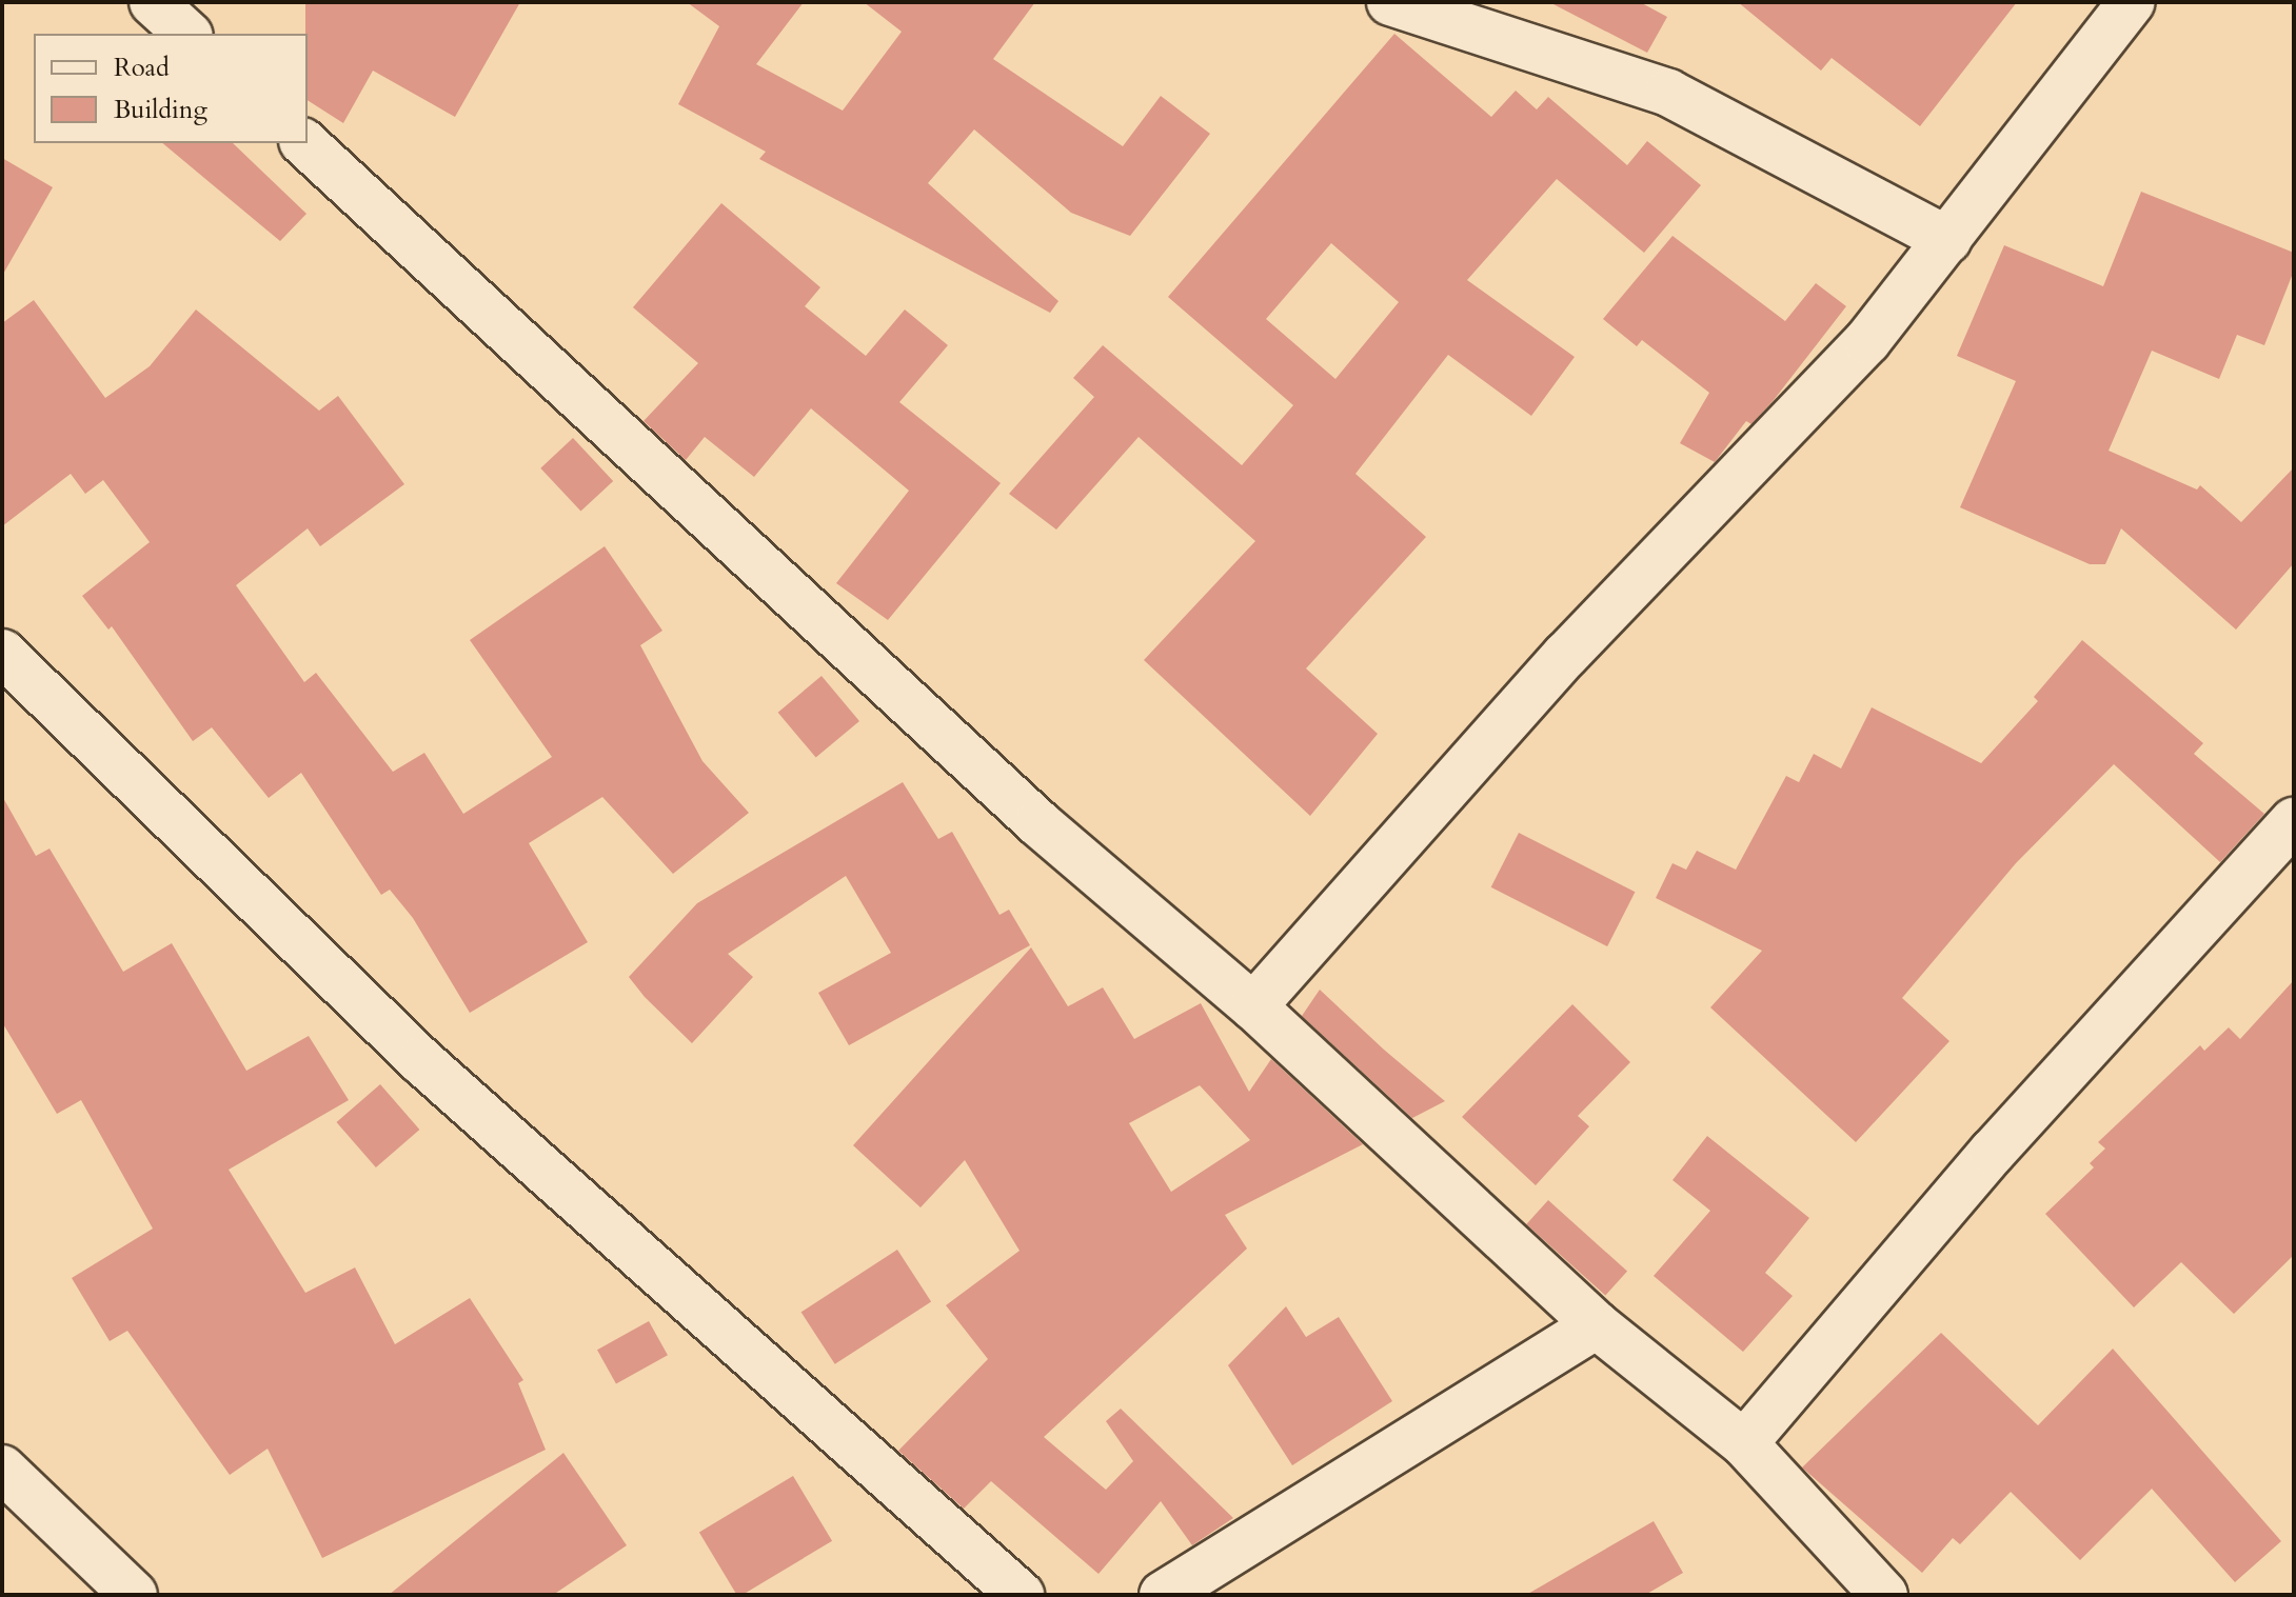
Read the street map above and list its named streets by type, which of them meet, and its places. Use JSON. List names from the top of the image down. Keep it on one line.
{"legend":["Road","Building"]}
